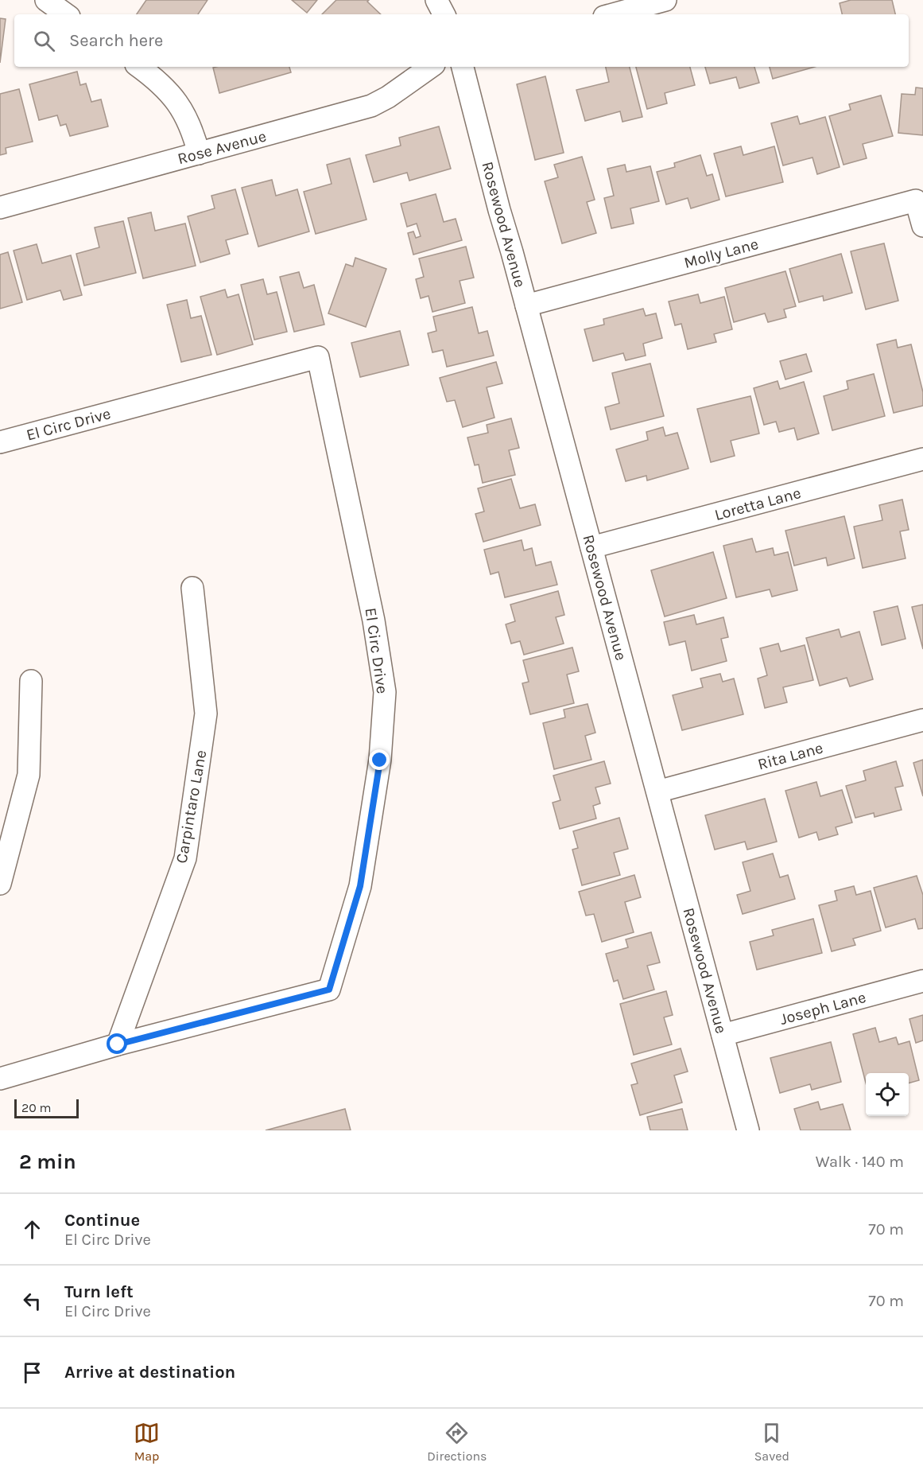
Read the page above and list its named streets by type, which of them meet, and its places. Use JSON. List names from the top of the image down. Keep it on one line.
{"streets":{"street":["Rose Avenue","Rosewood Avenue","Molly Lane","El Circ Drive","Loretta Lane","Rita Lane","Carpintaro Lane","Joseph Lane"]},"crossings":[["Rosewood Avenue","Molly Lane"],["Rosewood Avenue","Loretta Lane"],["Rosewood Avenue","Rita Lane"],["Rosewood Avenue","Joseph Lane"],["El Circ Drive","Carpintaro Lane"]],"scale_bar":"20 m","page":{"search":"Search here","scale":"20 m","heading":["2 min","Walk · 140 m"],"list":[["Continue","El Circ Drive","70 m"],["Turn left","El Circ Drive","70 m"],"Arrive at destination"],"nav":["Map","Directions","Saved"]}}
